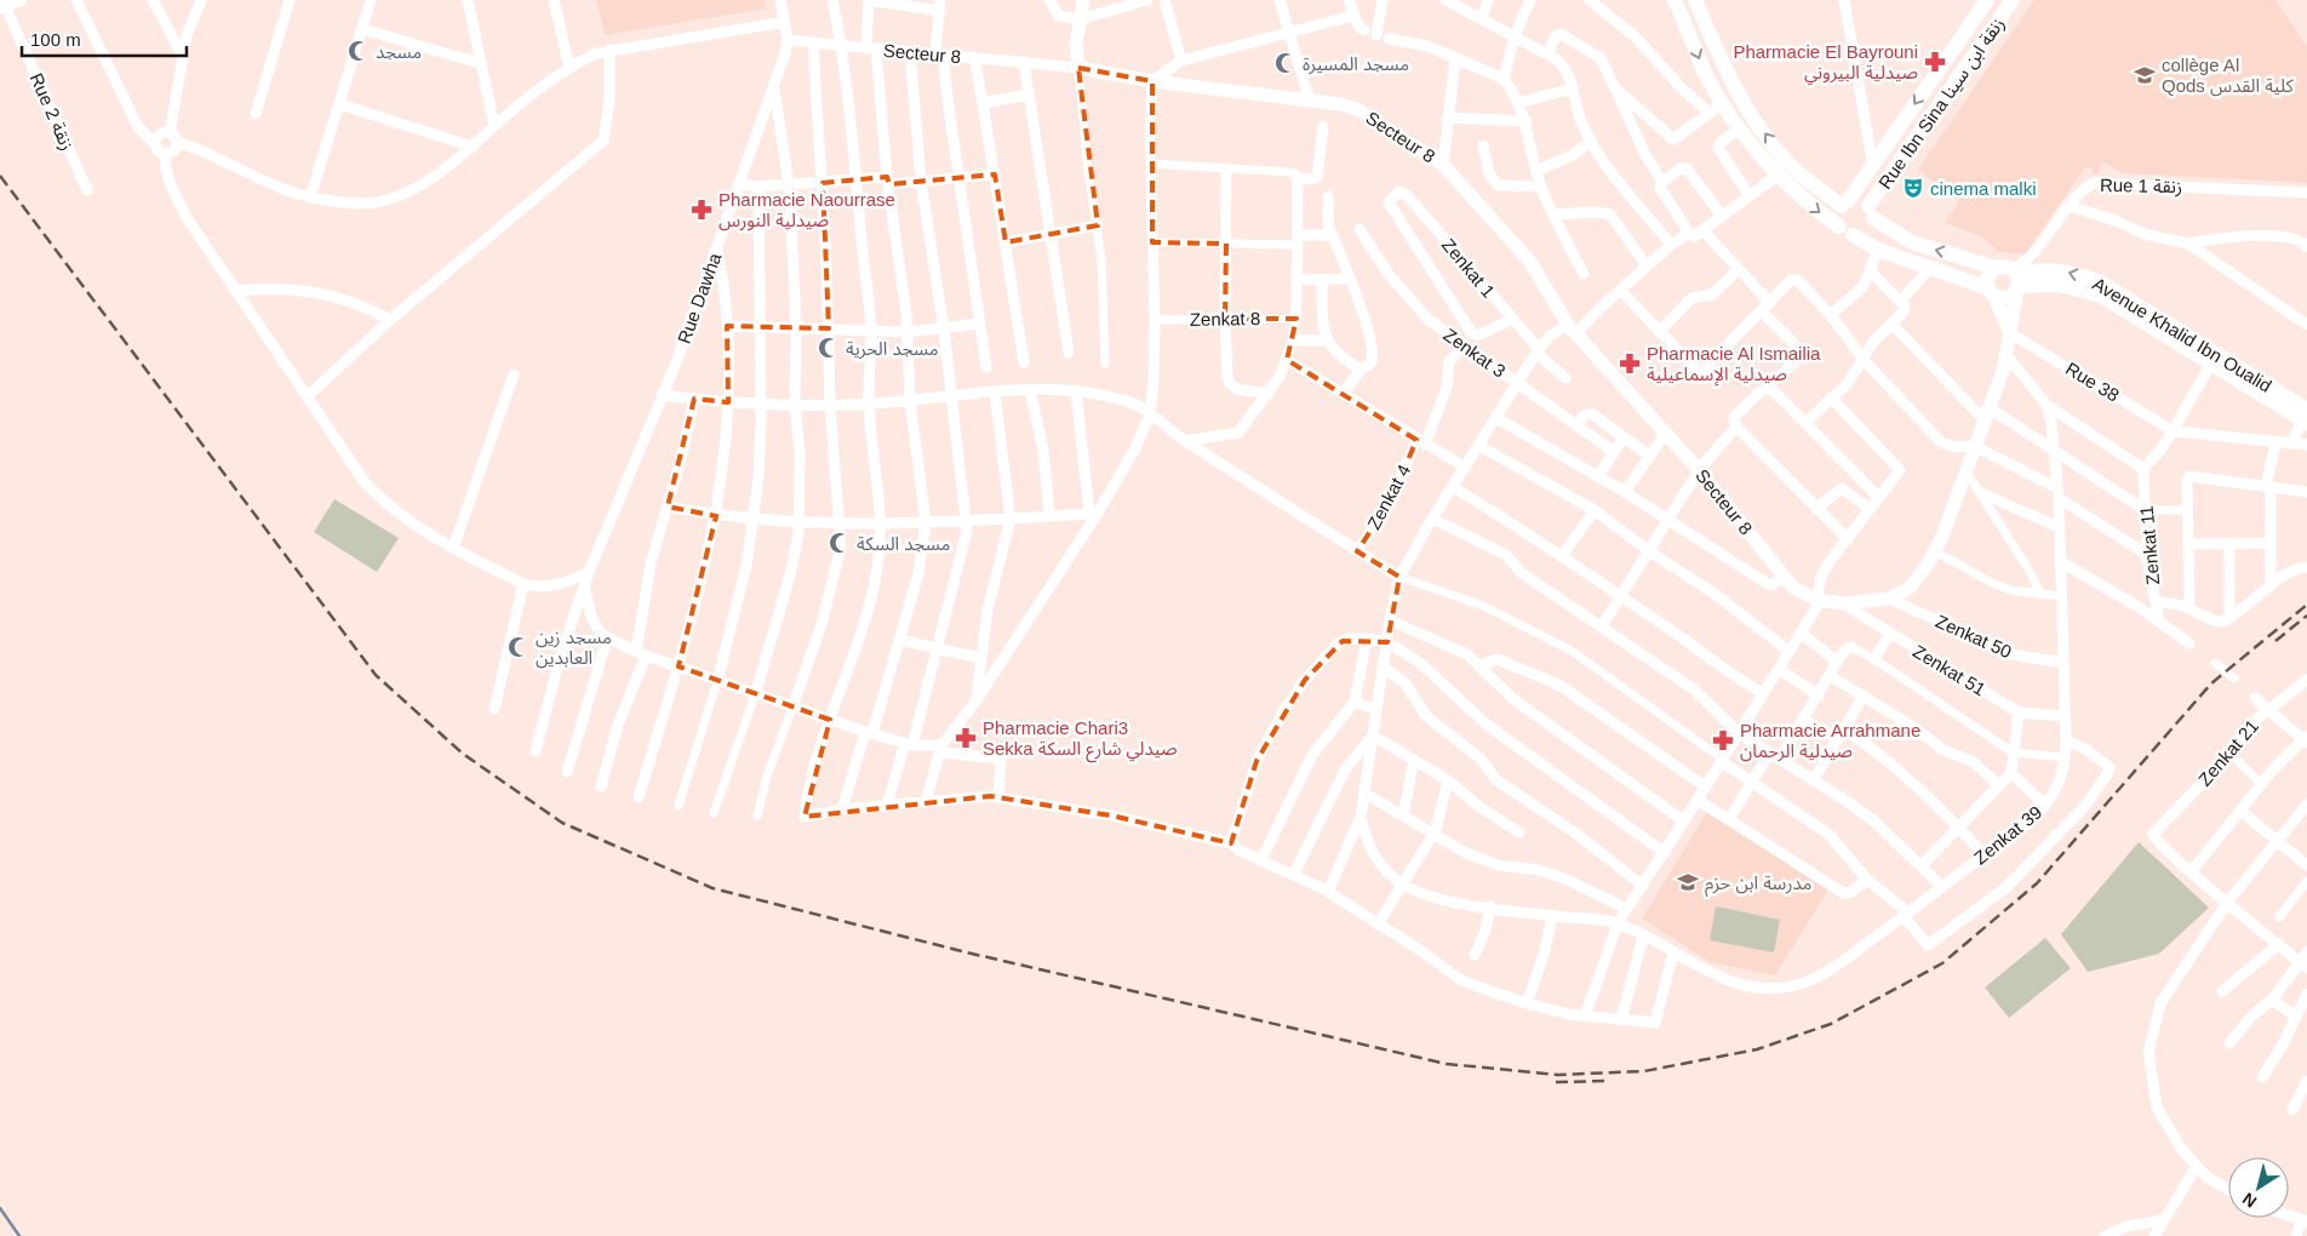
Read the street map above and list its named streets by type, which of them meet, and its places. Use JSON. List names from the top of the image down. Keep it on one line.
{"streets":{"main road":["Rue Ibn Sina زنقة ابن سينا","Avenue Khalid Ibn Oualid"],"street":["Secteur 8","Rue 2 زنقة","Rue 1 زنقة","Zenkat 1","Rue Dawha","Zenkat 8","Zenkat 3","Rue 38","Zenkat 4","Zenkat 11","Zenkat 50","Zenkat 51","Zenkat 21","Zenkat 39"]},"crossings":[["Secteur 8","Rue Dawha"],["Rue 1 زنقة","Avenue Khalid Ibn Oualid"],["Zenkat 3","Zenkat 4"],["Zenkat 11","Zenkat 39"],["Zenkat 50","Zenkat 39"],["Zenkat 51","Zenkat 39"]],"places":{"mosque":["مسجد","مسجد المسيرة","مسجد الحرية","مسجد السكة","مسجد زين العابدين"],"pharmacy":["Pharmacie El Bayrouni صيدلية البيروني","Pharmacie Naourrase صيدلية النورس","Pharmacie Al Ismailia صيدلية الإسماعيلية","Pharmacie Chari3 Sekka صيدلي شارع السكة","Pharmacie Arrahmane صيدلية الرحمان"],"school or university":["collège Al Qods كلية القدس","مدرسة ابن حزم"],"theatre":["cinema malki"]},"scale_bar":"100 m","north":"bottom left"}
